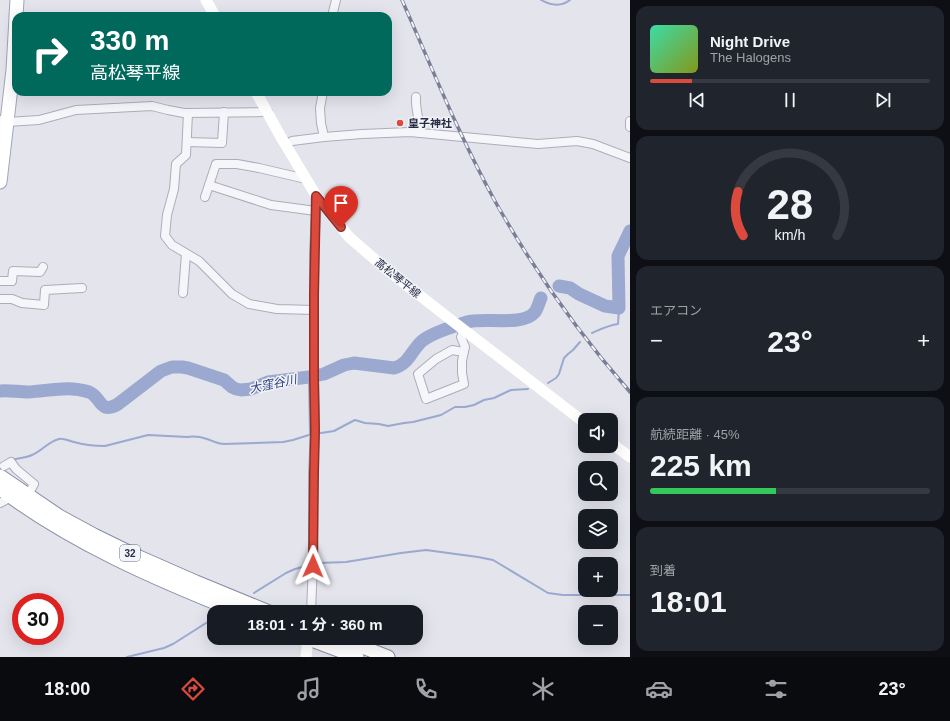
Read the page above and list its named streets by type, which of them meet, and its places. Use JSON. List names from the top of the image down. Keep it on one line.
{"streets":{"main road":["高松琴平線","32"]},"water":["大窪谷川"],"places":["皇子神社"],"page":{"turn":["330 m","高松琴平線"],"song":["Night Drive","The Halogens"],"tile":["エアコン",["航続距離 · 45%","225 km"],["到着","18:01"]],"heat":["−","23°","+"],"map_buttons":["+","−"],"limit":"30","trip":"18:01 · 1 分 · 360 m","tabs":["18:00","23°"],"gauge":["28","km/h"]}}
